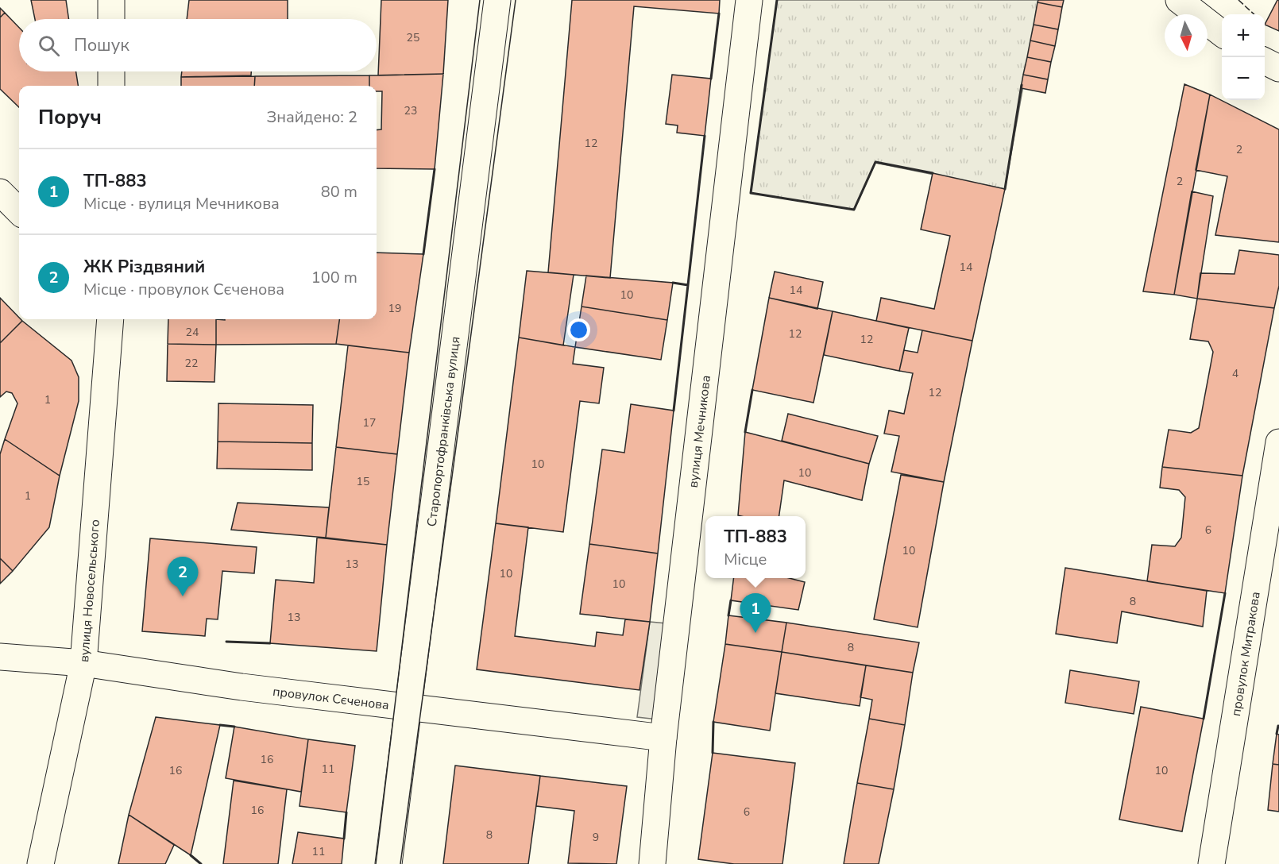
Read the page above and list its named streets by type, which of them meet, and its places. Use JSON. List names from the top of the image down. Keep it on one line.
{"streets":{"street":["Старопортофранківська вулиця","вулиця Мечникова","вулиця Новосельського","провулок Митракова","провулок Сєченова"]},"crossings":[["Старопортофранківська вулиця","провулок Сєченова"],["вулиця Мечникова","провулок Сєченова"],["вулиця Новосельського","провулок Сєченова"]],"house_numbers":["25","23","12","2","2","14","14","10","19","24","12","12","22","4","12","1","17","10","10","15","1","6","10","13","10","10","8","13","8","16","11","16","10","16","6","8","9","11"],"north":"bottom","page":{"map_buttons":["+","−"],"search":"Пошук","heading":["Поруч","Знайдено: 2"],"list":[{"mark":"1","name":"ТП-883","note":"Місце · вулиця Мечникова","value":"80 m"},{"mark":"2","name":"ЖК Різдвяний","note":"Місце · провулок Сєченова","value":"100 m"}],"popup":["ТП-883","Місце"],"pins":["2","1"]}}
